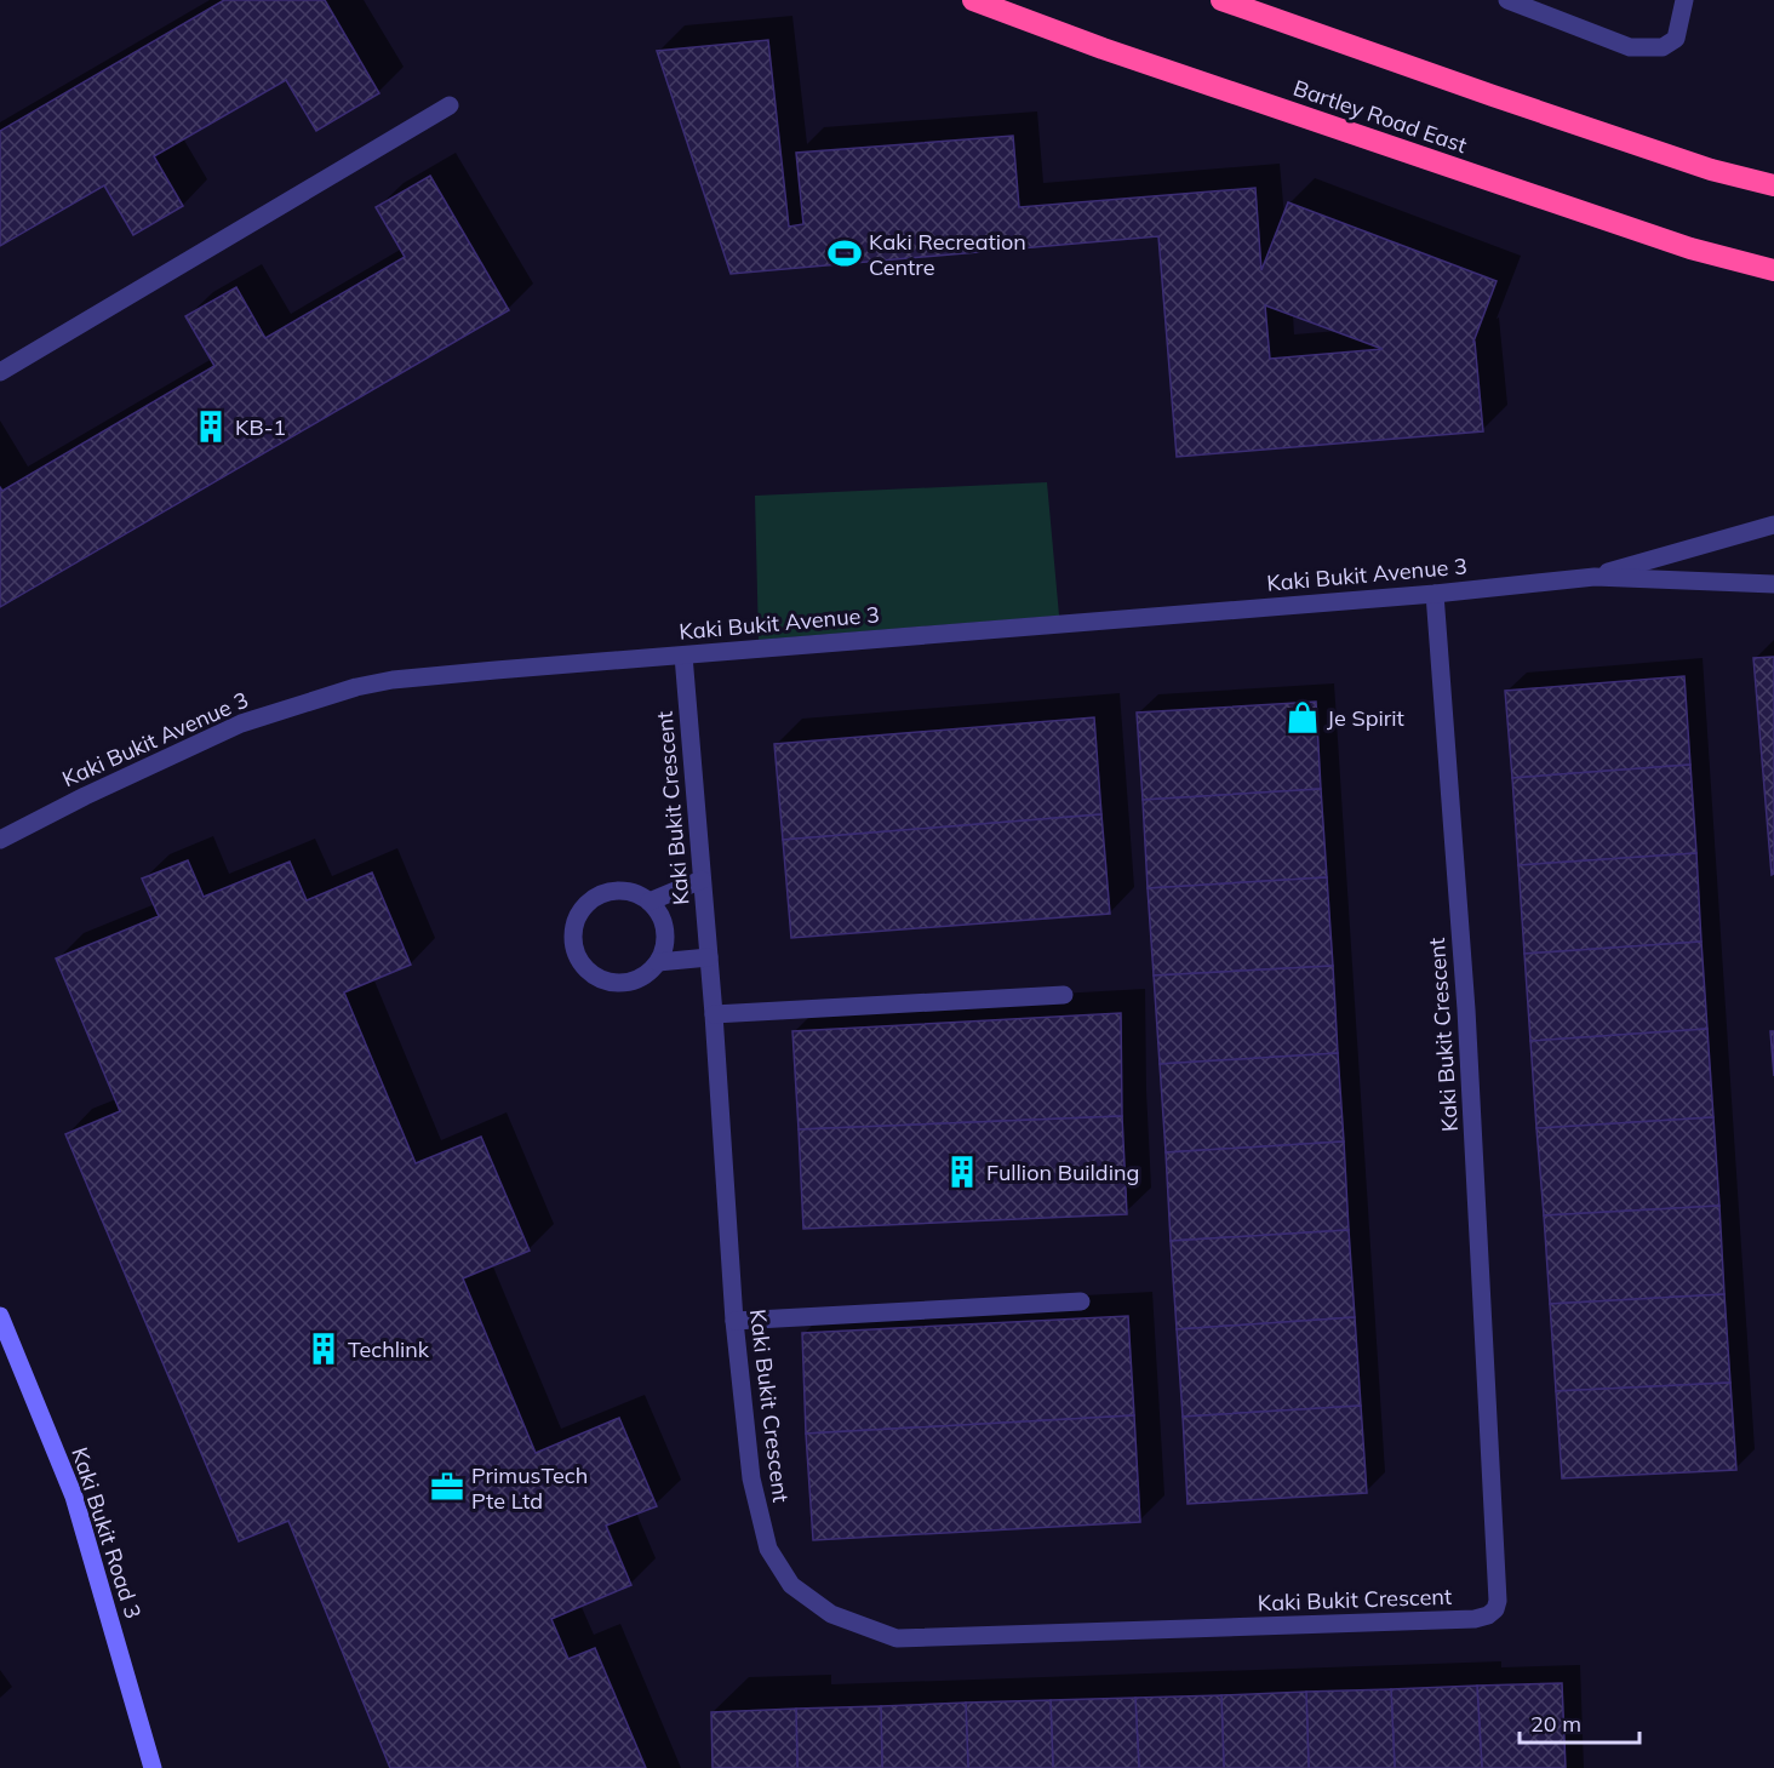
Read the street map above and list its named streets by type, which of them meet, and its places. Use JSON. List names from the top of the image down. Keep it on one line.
{"streets":{"highway":["Bartley Road East"],"street":["Kaki Bukit Avenue 3","Kaki Bukit Crescent","Kaki Bukit Road 3"]},"crossings":[["Kaki Bukit Avenue 3","Kaki Bukit Crescent"]],"places":{"sports":["Kaki Recreation Centre"],"building":["KB-1","Fullion Building","Techlink"],"shop":["Je Spirit"],"office":["PrimusTech Pte Ltd"]},"scale_bar":"20 m"}
